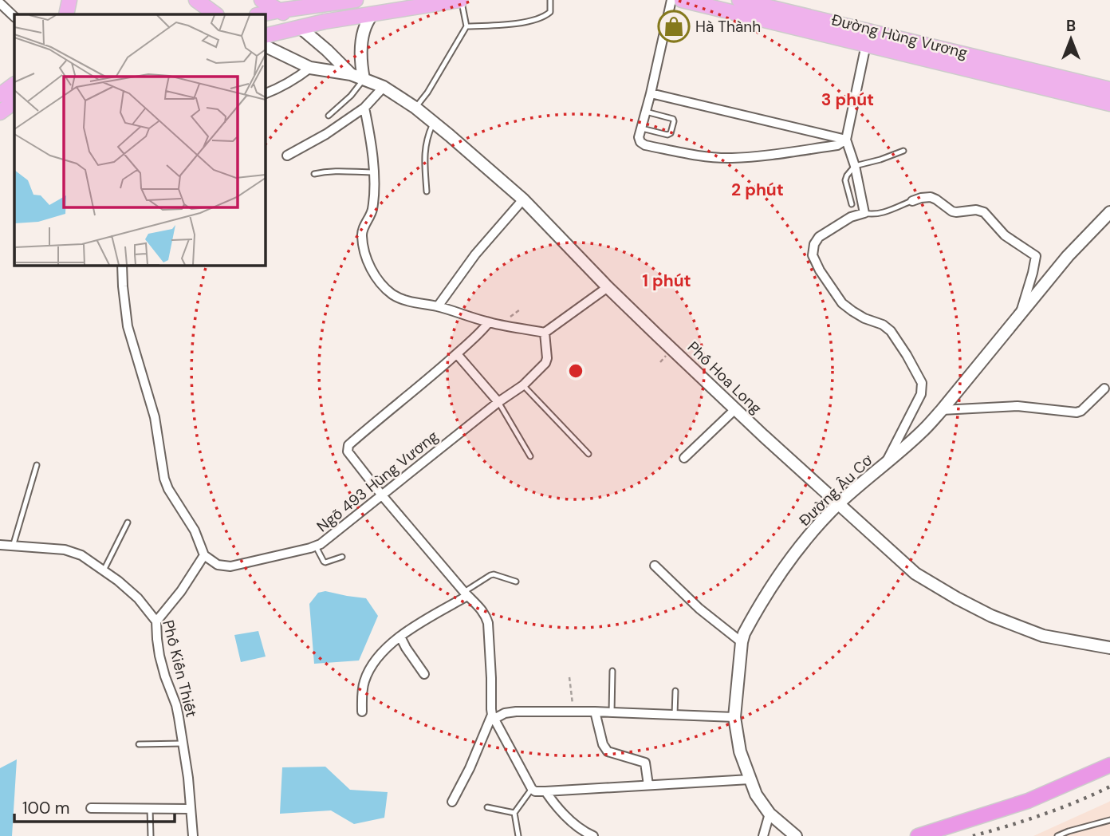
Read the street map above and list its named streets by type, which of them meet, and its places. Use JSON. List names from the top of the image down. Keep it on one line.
{"streets":{"main road":["Đường Hùng Vương"],"street":["Phố Hoa Long","Ngõ 493 Hùng Vương","Đường Âu Cơ","Phố Kiến Thiết"]},"crossings":[["Phố Hoa Long","Đường Âu Cơ"]],"places":{"shop":["Hà Thành"]},"scale_bar":"100 m","north":"top","rings":["3 phút","2 phút","1 phút"]}
